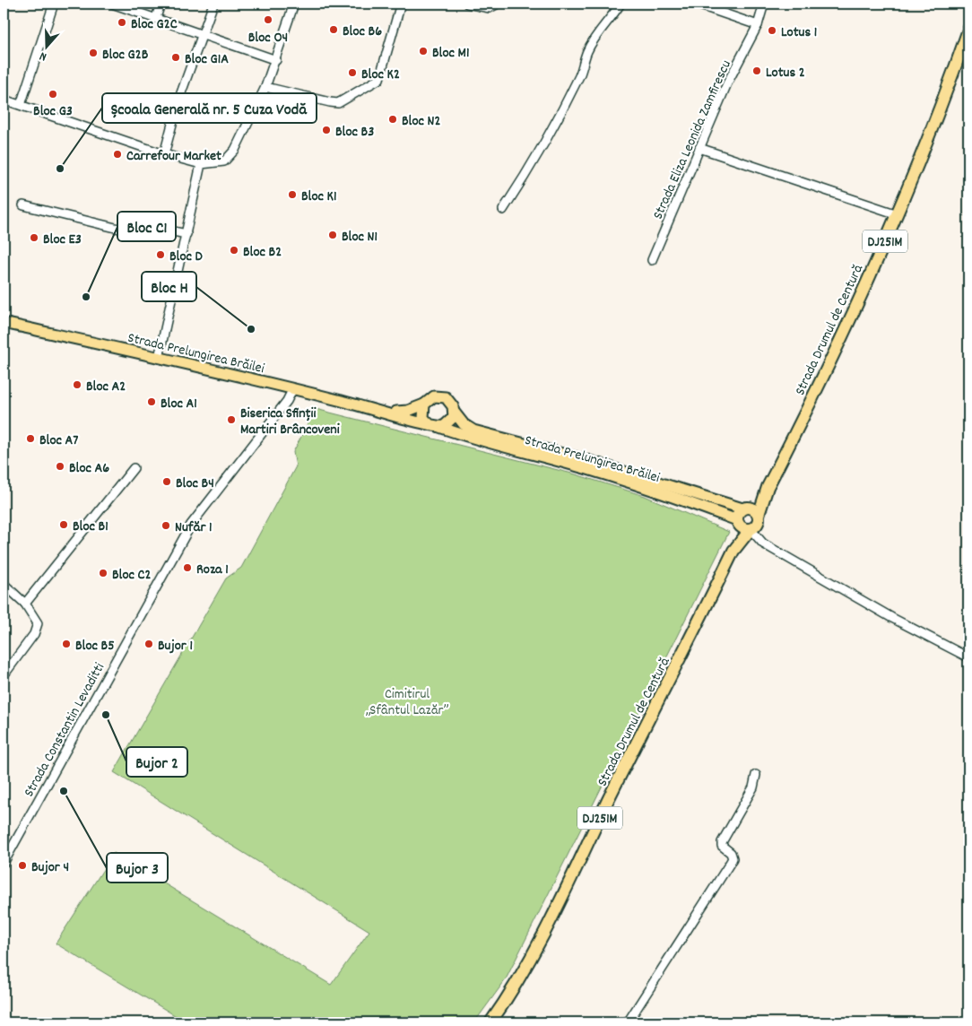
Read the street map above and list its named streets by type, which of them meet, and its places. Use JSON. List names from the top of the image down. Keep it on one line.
{"streets":{"highway":["DJ251M","Strada Drumul de Centură"],"main road":["Strada Prelungirea Brăilei"],"street":["Strada Eliza Leonida Zamfirescu","Strada Constantin Levaditti"]},"crossings":[["Strada Prelungirea Brăilei","Strada Constantin Levaditti"]],"parks":["Cimitirul „Sfântul Lazăr”"],"places":["Bloc O4","Bloc G2C","Bloc B6","Lotus 1","Bloc M1","Bloc G2B","Bloc G1A","Lotus 2","Bloc K2","Bloc G3","Bloc N2","Bloc B3","Carrefour Market","Școala Generală nr. 5 Cuza Vodă","Bloc K1","Bloc N1","Bloc E3","Bloc B2","Bloc D","Bloc C1","Bloc H","Bloc A2","Bloc A1","Biserica Sfinții Martiri Brâncoveni","Bloc A7","Bloc A6","Bloc B4","Bloc B1","Nufăr 1","Roza 1","Bloc C2","Bloc B5","Bujor 1","Bujor 2","Bujor 3","Bujor 4"],"north":"bottom"}
